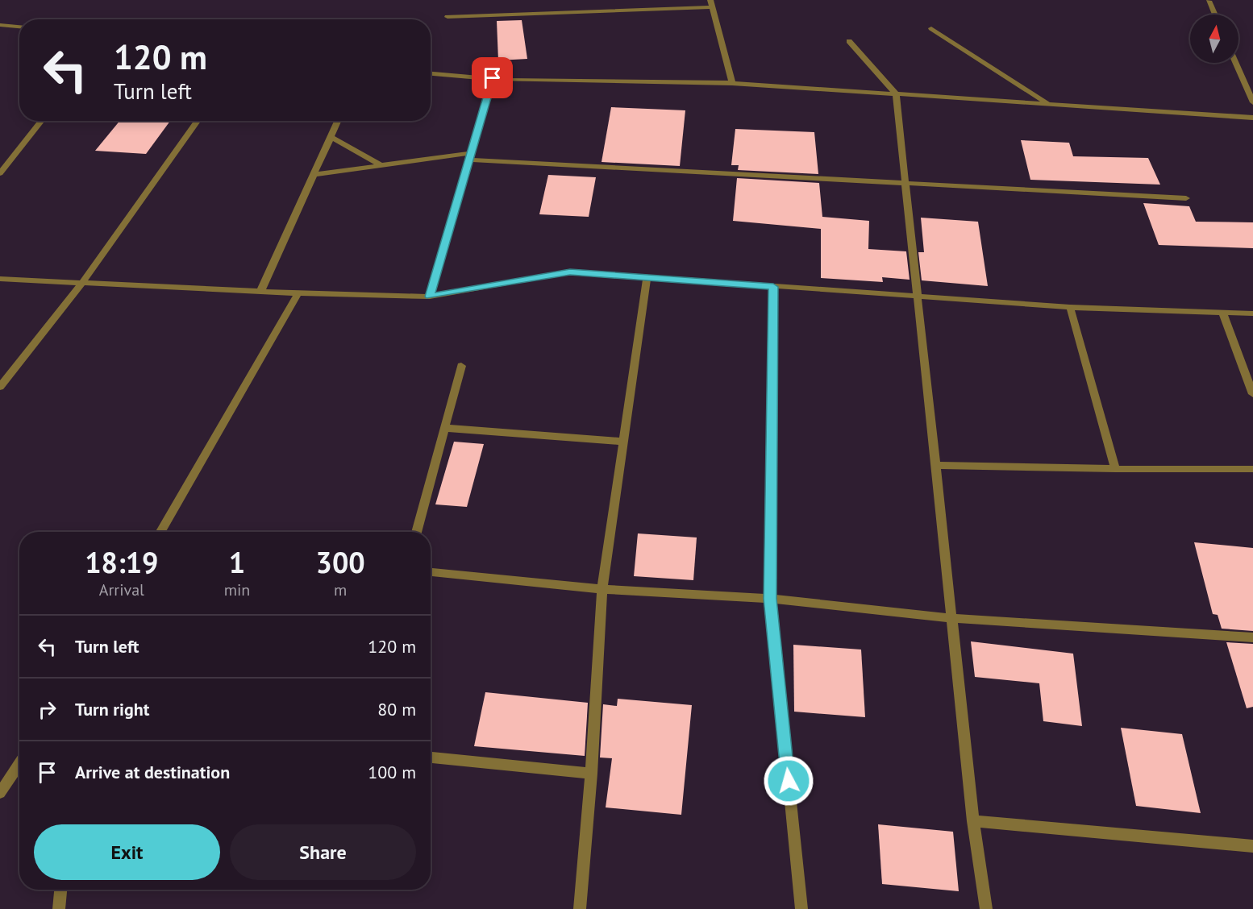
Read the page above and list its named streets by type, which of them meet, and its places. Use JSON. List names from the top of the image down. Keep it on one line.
{"north":"top","page":{"turn":["120 m","Turn left"],"eta":["18:19","Arrival","1","min","300","m"],"list":[{"name":"Turn left","value":"120 m"},{"name":"Turn right","value":"80 m"},{"name":"Arrive at destination","value":"100 m"}],"buttons":["Exit","Share"]}}
